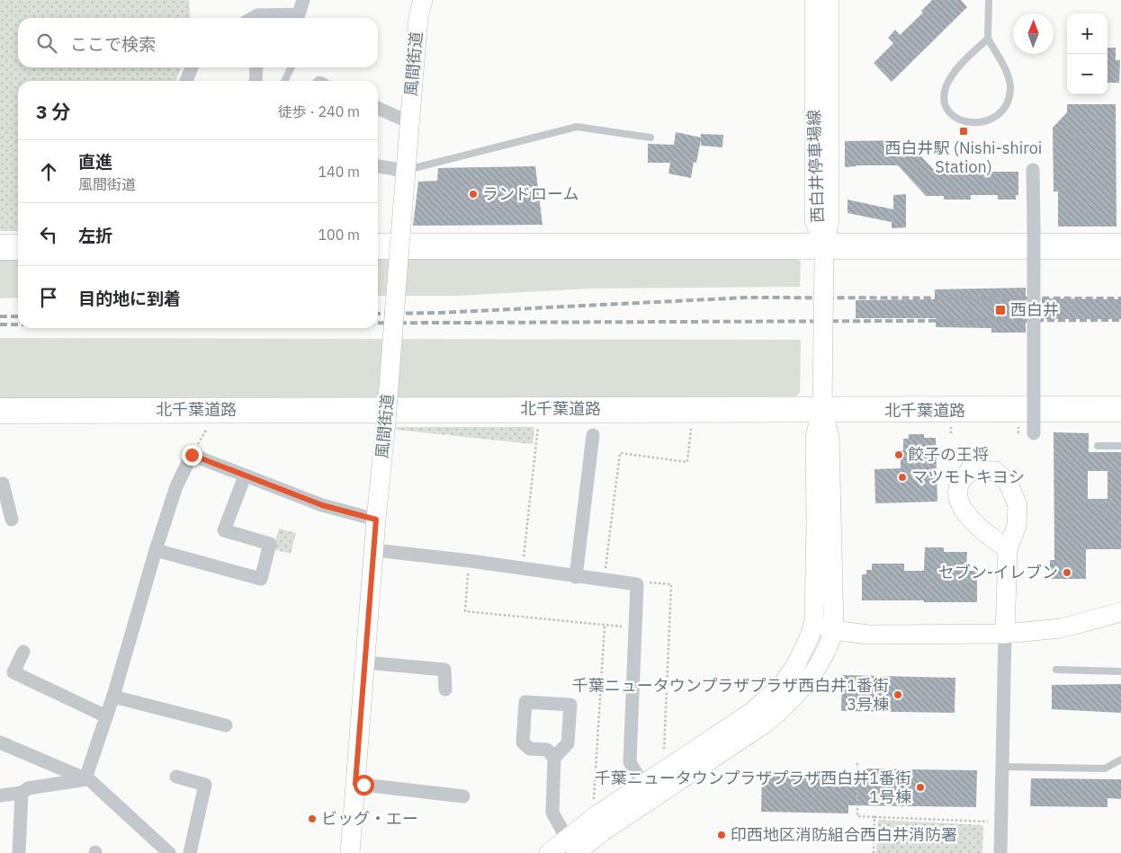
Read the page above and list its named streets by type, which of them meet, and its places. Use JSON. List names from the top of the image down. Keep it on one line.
{"streets":{"highway":["北千葉道路"],"street":["風間街道","西白井停車場線"]},"places":{"transit":["西白井駅 (Nishi-shiroi Station)","西白井"],"other":["ランドローム","餃子の王将","マツモトキヨシ","セブン-イレブン","千葉ニュータウンプラザプラザ西白井1番街 3号棟","千葉ニュータウンプラザプラザ西白井1番街 1号棟","ビッグ・エー","印西地区消防組合西白井消防署"]},"north":"top","page":{"map_buttons":["+","−"],"search":"ここで検索","heading":["3 分","徒歩 · 240 m"],"list":[["直進","風間街道","140 m"],["左折","100 m"],"目的地に到着"]}}
